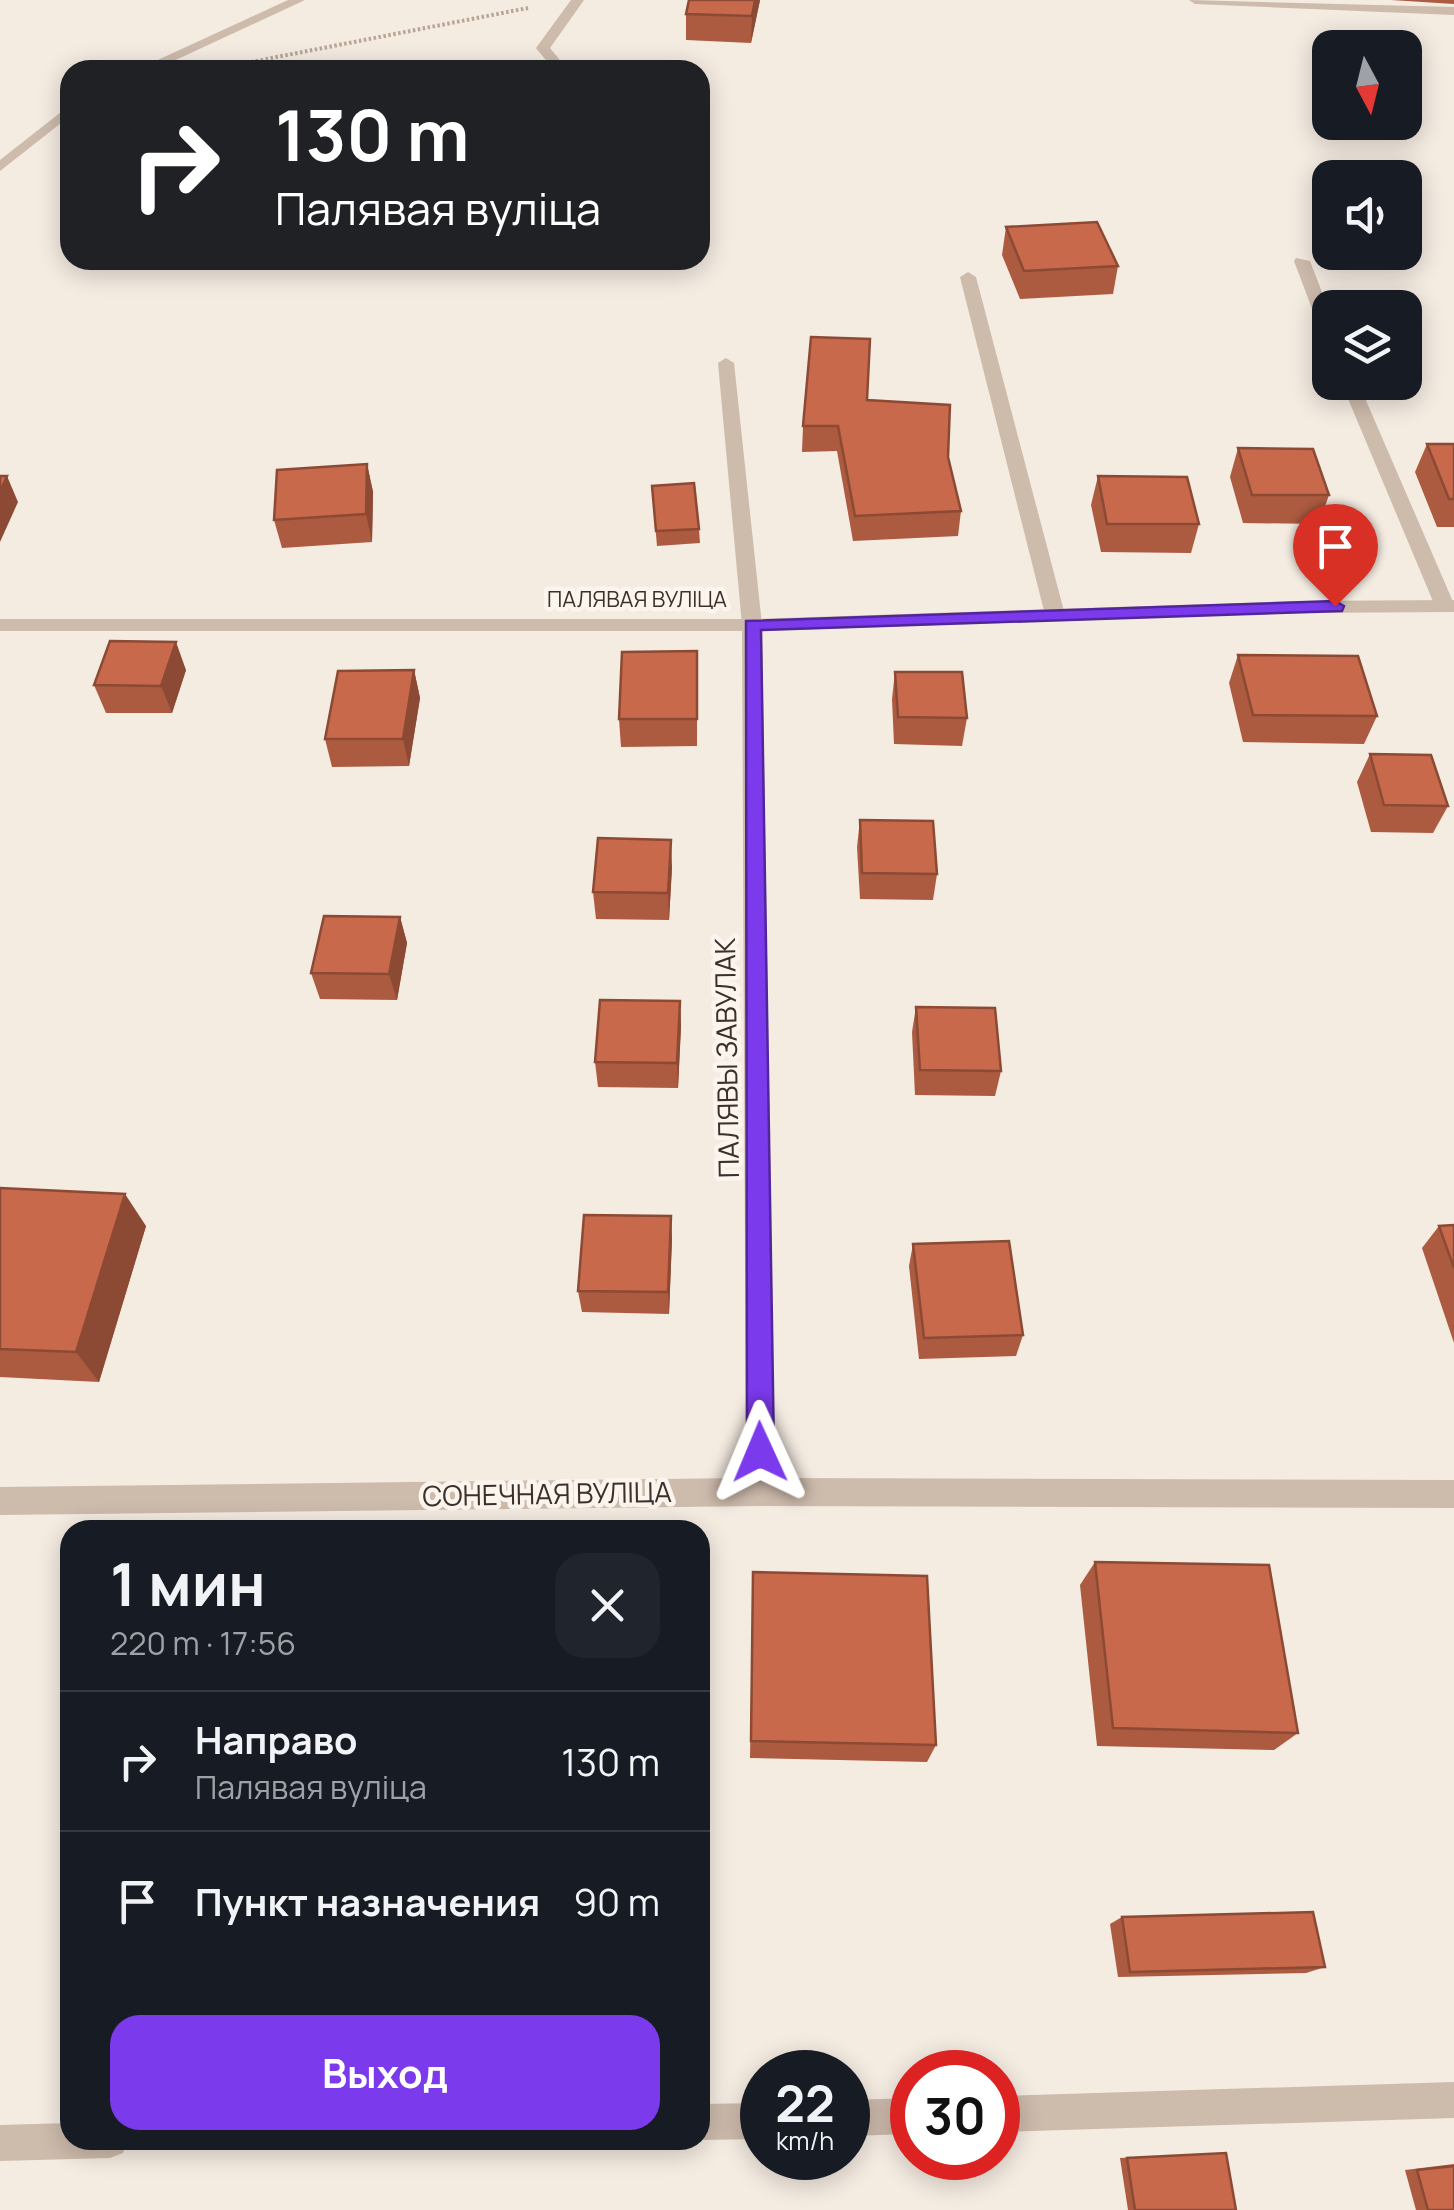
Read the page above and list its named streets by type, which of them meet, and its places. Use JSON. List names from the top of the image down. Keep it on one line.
{"streets":{"street":["ПАЛЯВАЯ ВУЛІЦА","ПАЛЯВЫ ЗАВУЛАК","СОНЕЧНАЯ ВУЛІЦА"]},"crossings":[["ПАЛЯВАЯ ВУЛІЦА","ПАЛЯВЫ ЗАВУЛАК"],["ПАЛЯВЫ ЗАВУЛАК","СОНЕЧНАЯ ВУЛІЦА"]],"north":"bottom","page":{"turn":["130 m","Палявая вуліца"],"heading":["1 мин","220 m · 17:56"],"list":[{"name":"Направо","note":"Палявая вуліца","value":"130 m"},{"name":"Пункт назначения","value":"90 m"}],"buttons":"Выход","speed":"22 km/h","limit":"30"}}
